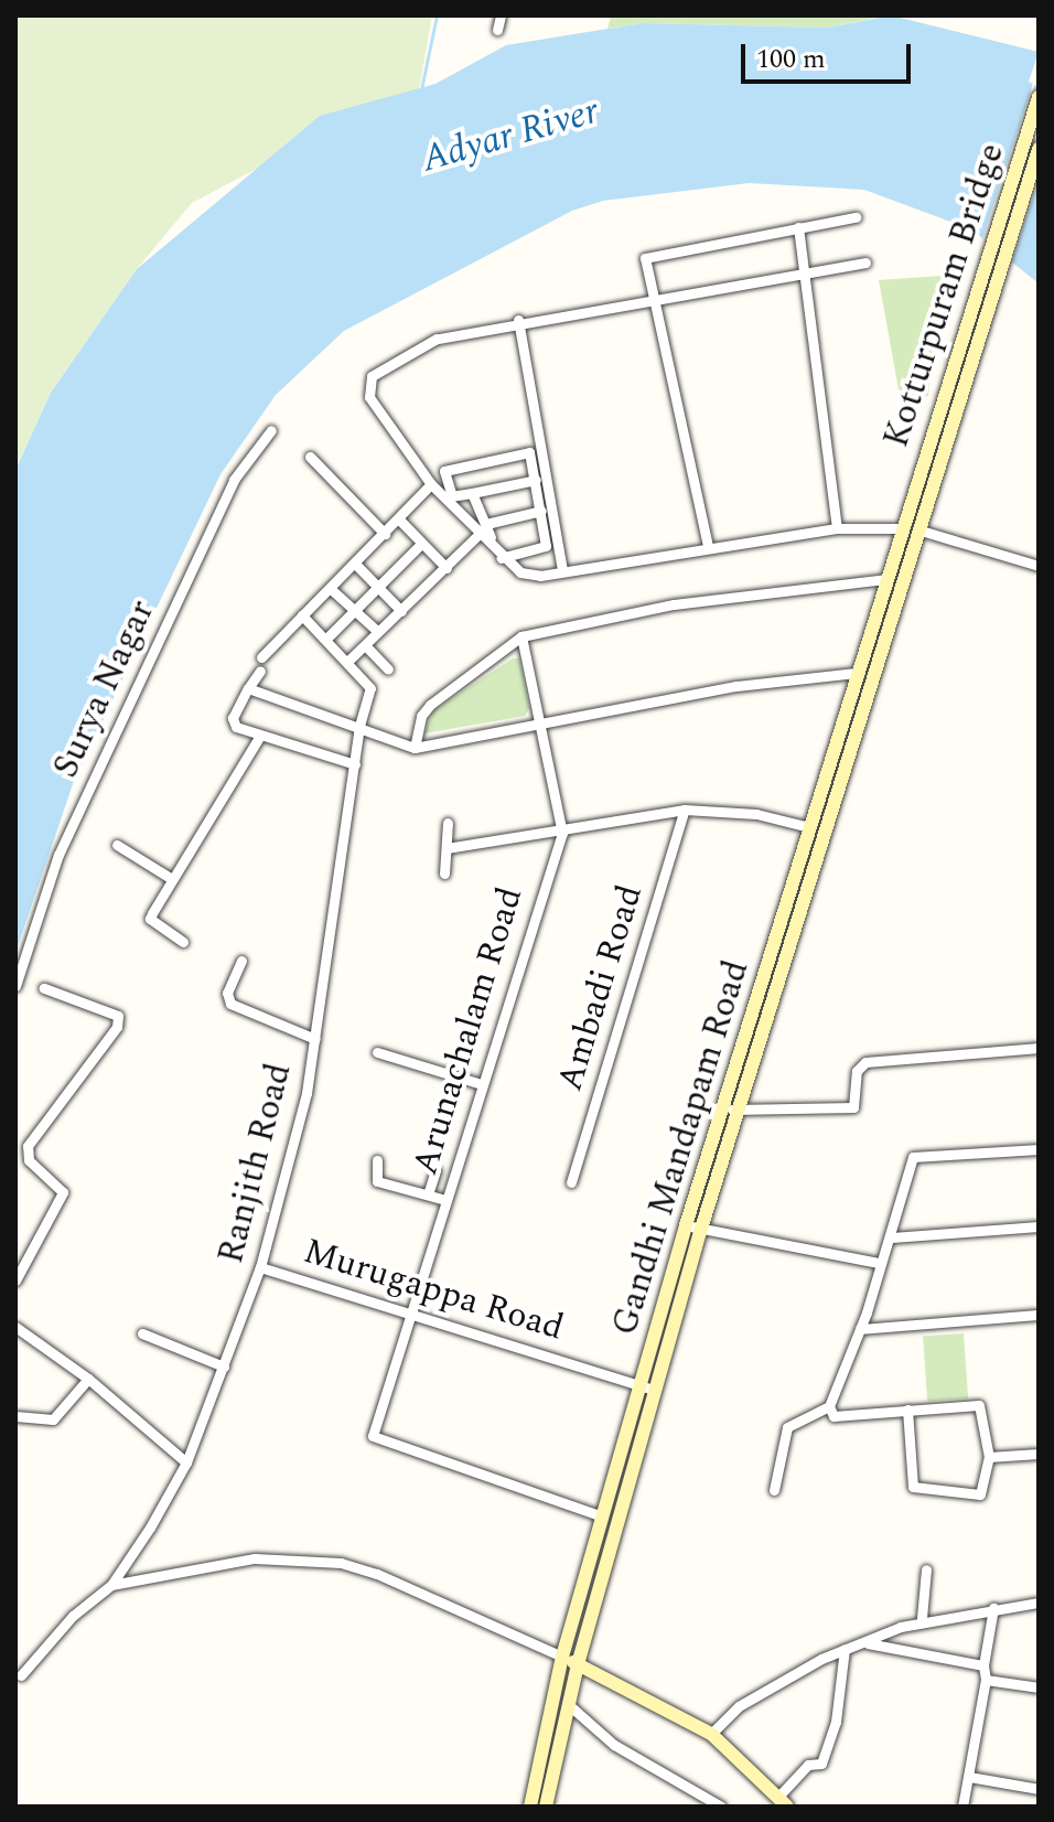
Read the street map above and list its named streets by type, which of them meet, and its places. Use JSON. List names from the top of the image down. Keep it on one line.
{"streets":{"main road":["Kotturpuram Bridge","Gandhi Mandapam Road"],"street":["Surya Nagar","Ambadi Road","Arunachalam Road","Ranjith Road","Murugappa Road"]},"crossings":[["Kotturpuram Bridge","Gandhi Mandapam Road"],["Arunachalam Road","Gandhi Mandapam Road"],["Arunachalam Road","Murugappa Road"],["Gandhi Mandapam Road","Ranjith Road"],["Gandhi Mandapam Road","Murugappa Road"],["Ranjith Road","Murugappa Road"]],"water":["Adyar River"],"scale_bar":"100 m"}
